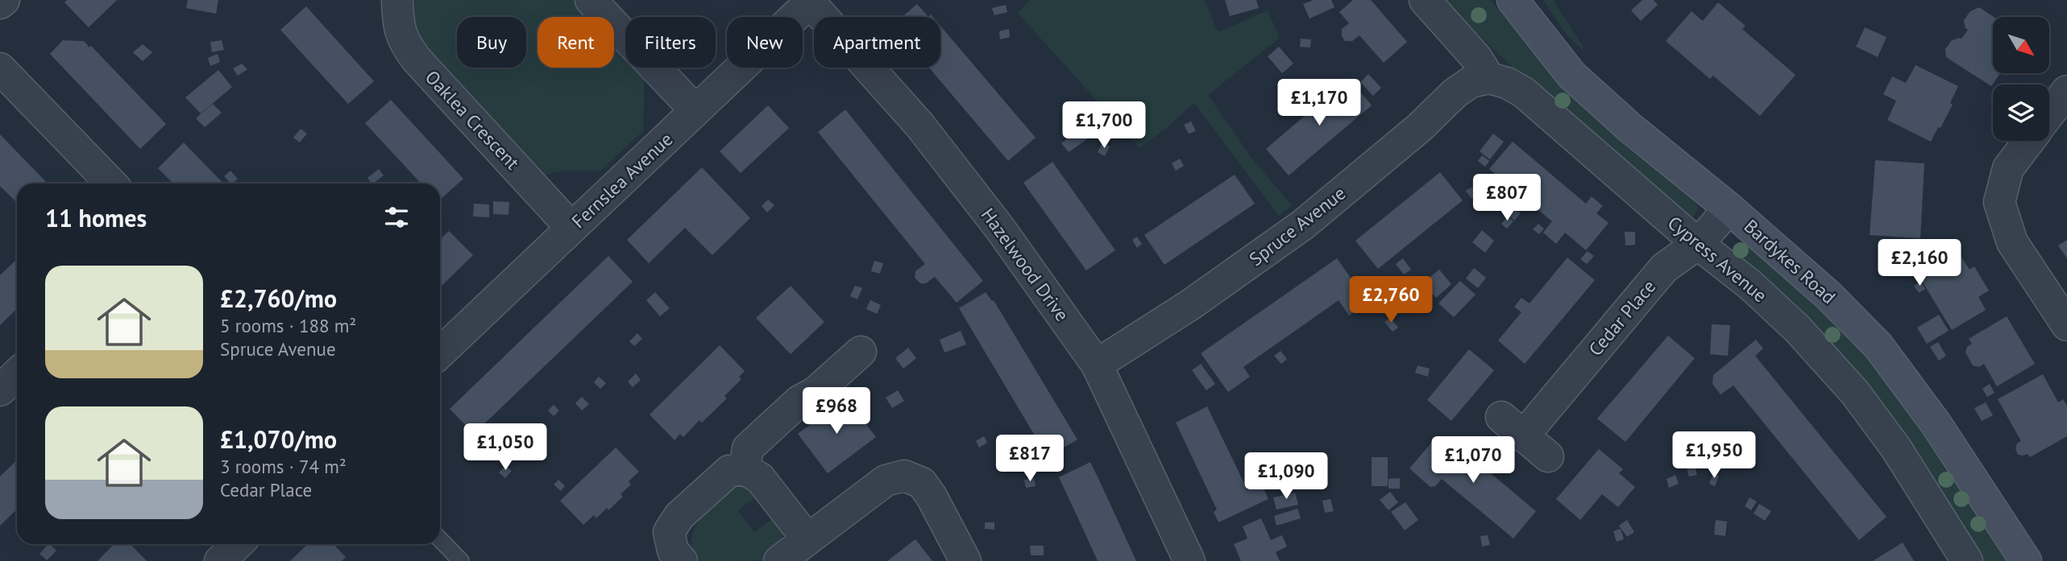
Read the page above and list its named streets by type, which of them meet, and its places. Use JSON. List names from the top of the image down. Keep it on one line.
{"streets":{"main road":["Bardykes Road"],"street":["Oaklea Crescent","Fernslea Avenue","Spruce Avenue","Cypress Avenue","Hazelwood Drive","Cedar Place"]},"crossings":[["Oaklea Crescent","Fernslea Avenue"],["Fernslea Avenue","Hazelwood Drive"],["Spruce Avenue","Cypress Avenue"],["Spruce Avenue","Hazelwood Drive"],["Cypress Avenue","Cedar Place"],["Bardykes Road","Cedar Place"]],"north":"bottom right","page":{"chip":["Buy","Rent","Filters","New","Apartment"],"price":["£1,170","£1,700","£807","£2,160","£2,760","£968","£1,050","£1,950","£817","£1,070","£1,090"],"heading":"11 homes","list":[{"name":"£2,760/mo","note":"5 rooms · 188 m² · Spruce Avenue"},{"name":"£1,070/mo","note":"3 rooms · 74 m² · Cedar Place"}]}}
